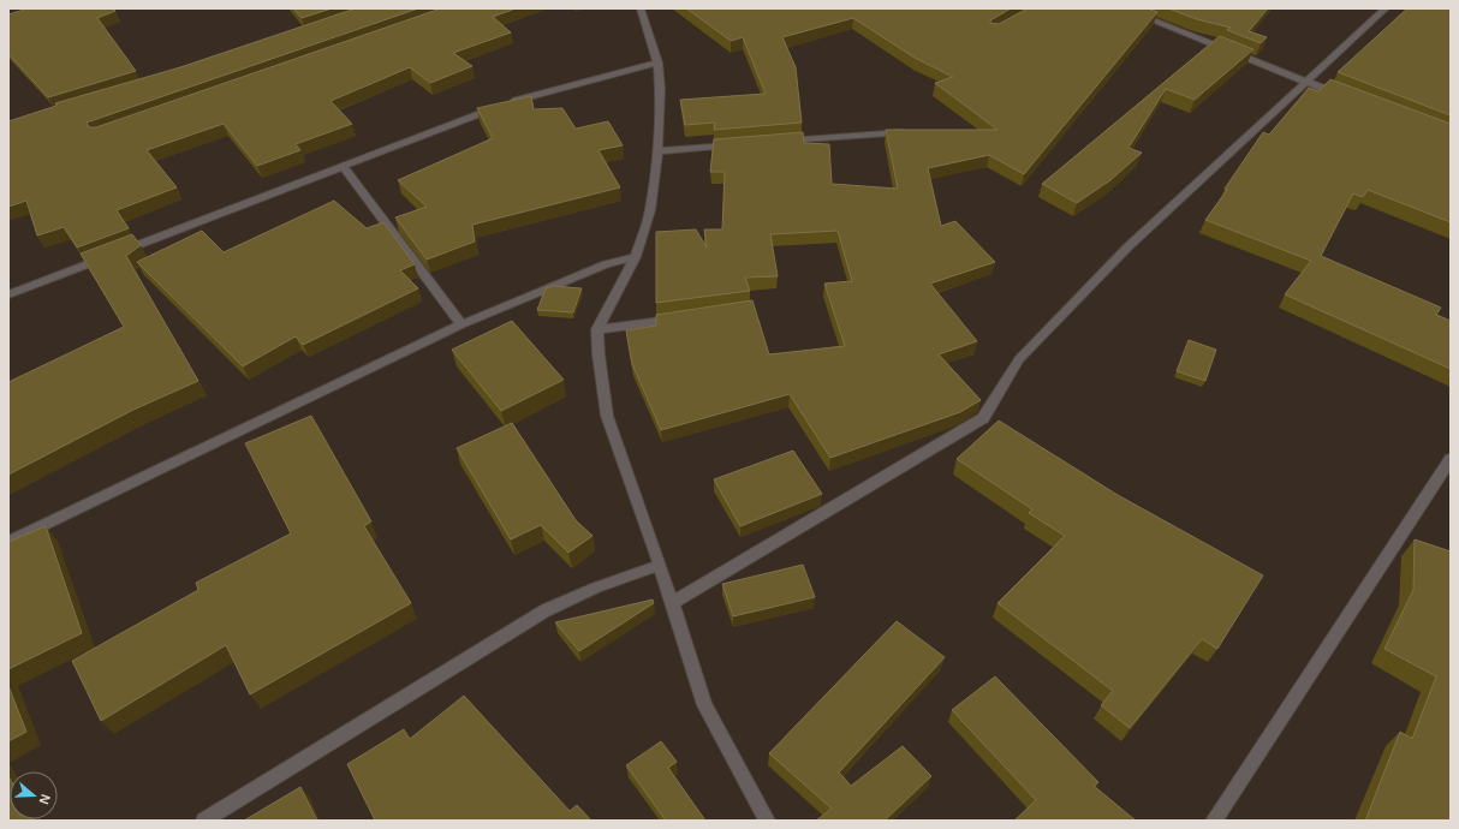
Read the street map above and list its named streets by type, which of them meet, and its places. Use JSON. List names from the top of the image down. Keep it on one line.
{"north":"right"}
